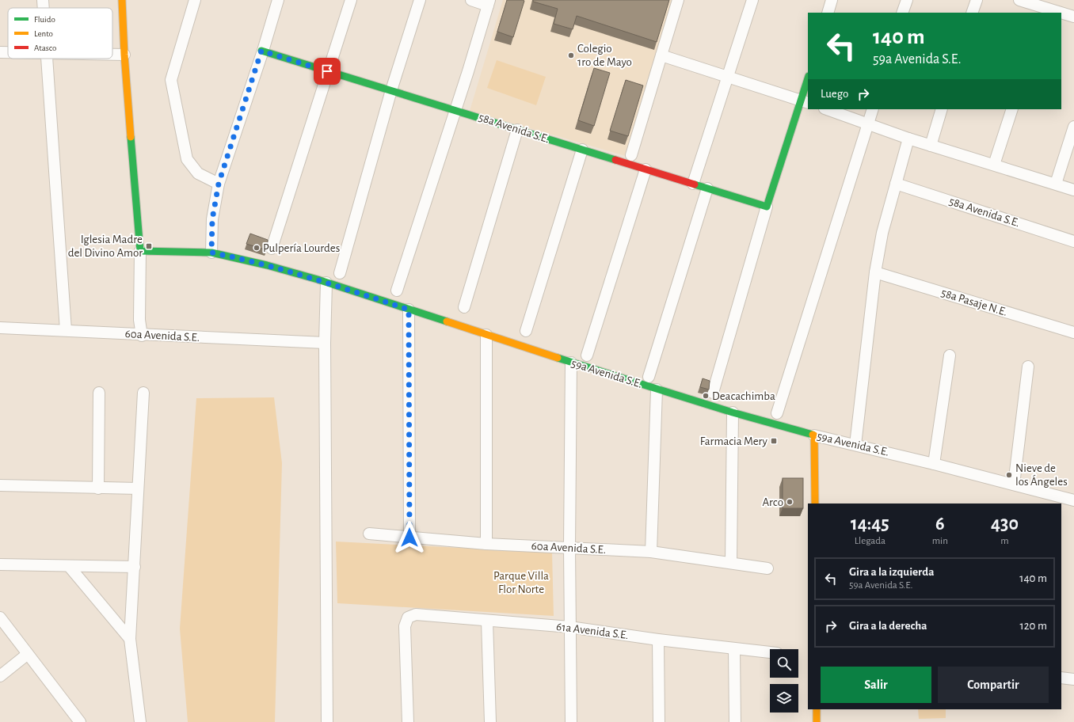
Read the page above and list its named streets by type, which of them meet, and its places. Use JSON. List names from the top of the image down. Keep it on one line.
{"streets":{"street":["58a Avenida S.E.","58a Pasaje N.E.","60a Avenida S.E.","59a Avenida S.E.","61a Avenida S.E."]},"parks":["Parque Villa Flor Norte"],"places":{"other":["Colegio 1ro de Mayo","Pulpería Lourdes","Deacachimba","Nieve de los Ángeles","Arco"],"transit":["Iglesia Madre del Divino Amor","Farmacia Mery"]},"legend":["Fluido","Lento","Atasco"],"page":{"turn":["140 m","59a Avenida S.E."],"then":"Luego","eta":["14:45","Llegada","6","min","430","m"],"list":[{"name":"Gira a la izquierda","note":"59a Avenida S.E.","value":"140 m"},{"name":"Gira a la derecha","value":"120 m"}],"buttons":["Salir","Compartir"]}}
